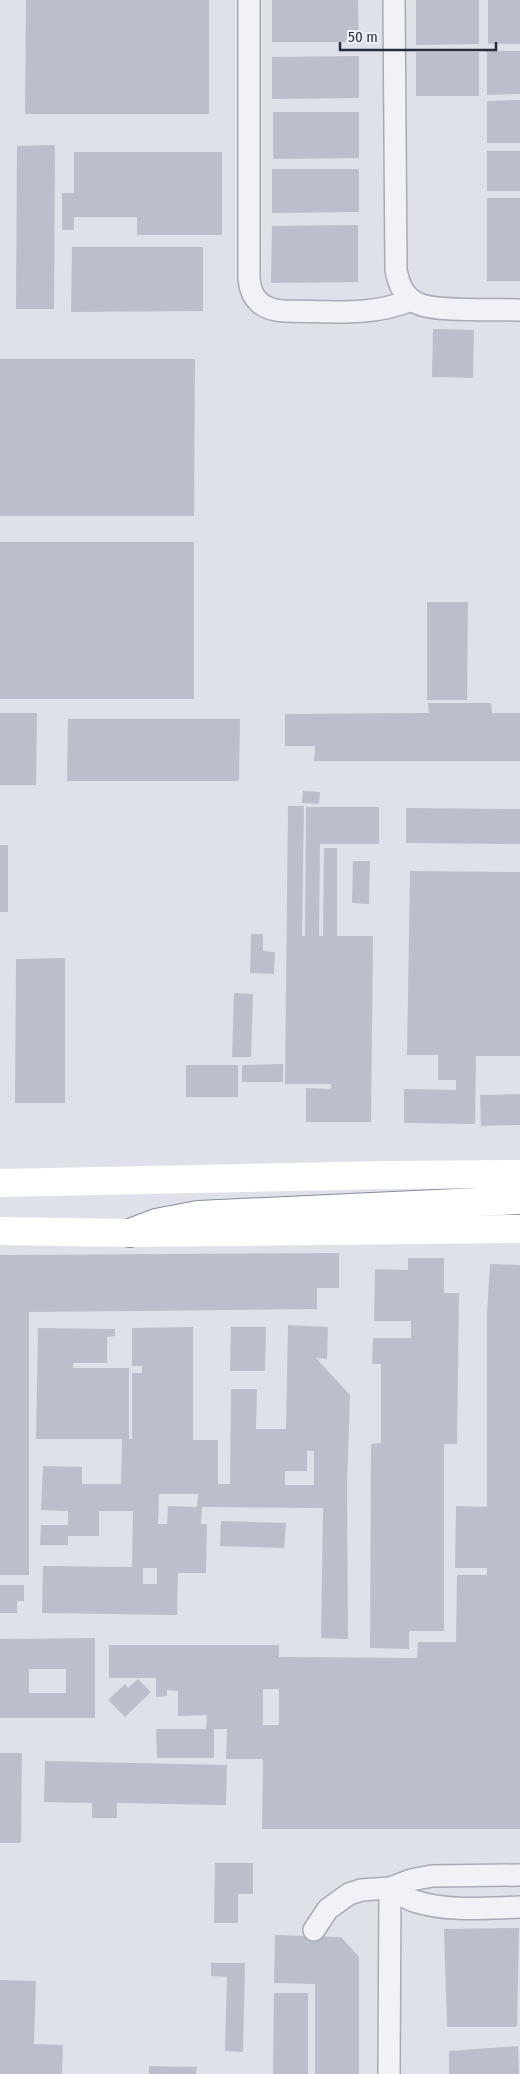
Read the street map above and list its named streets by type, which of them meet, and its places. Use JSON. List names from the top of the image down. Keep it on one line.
{"scale_bar":"50 m"}
